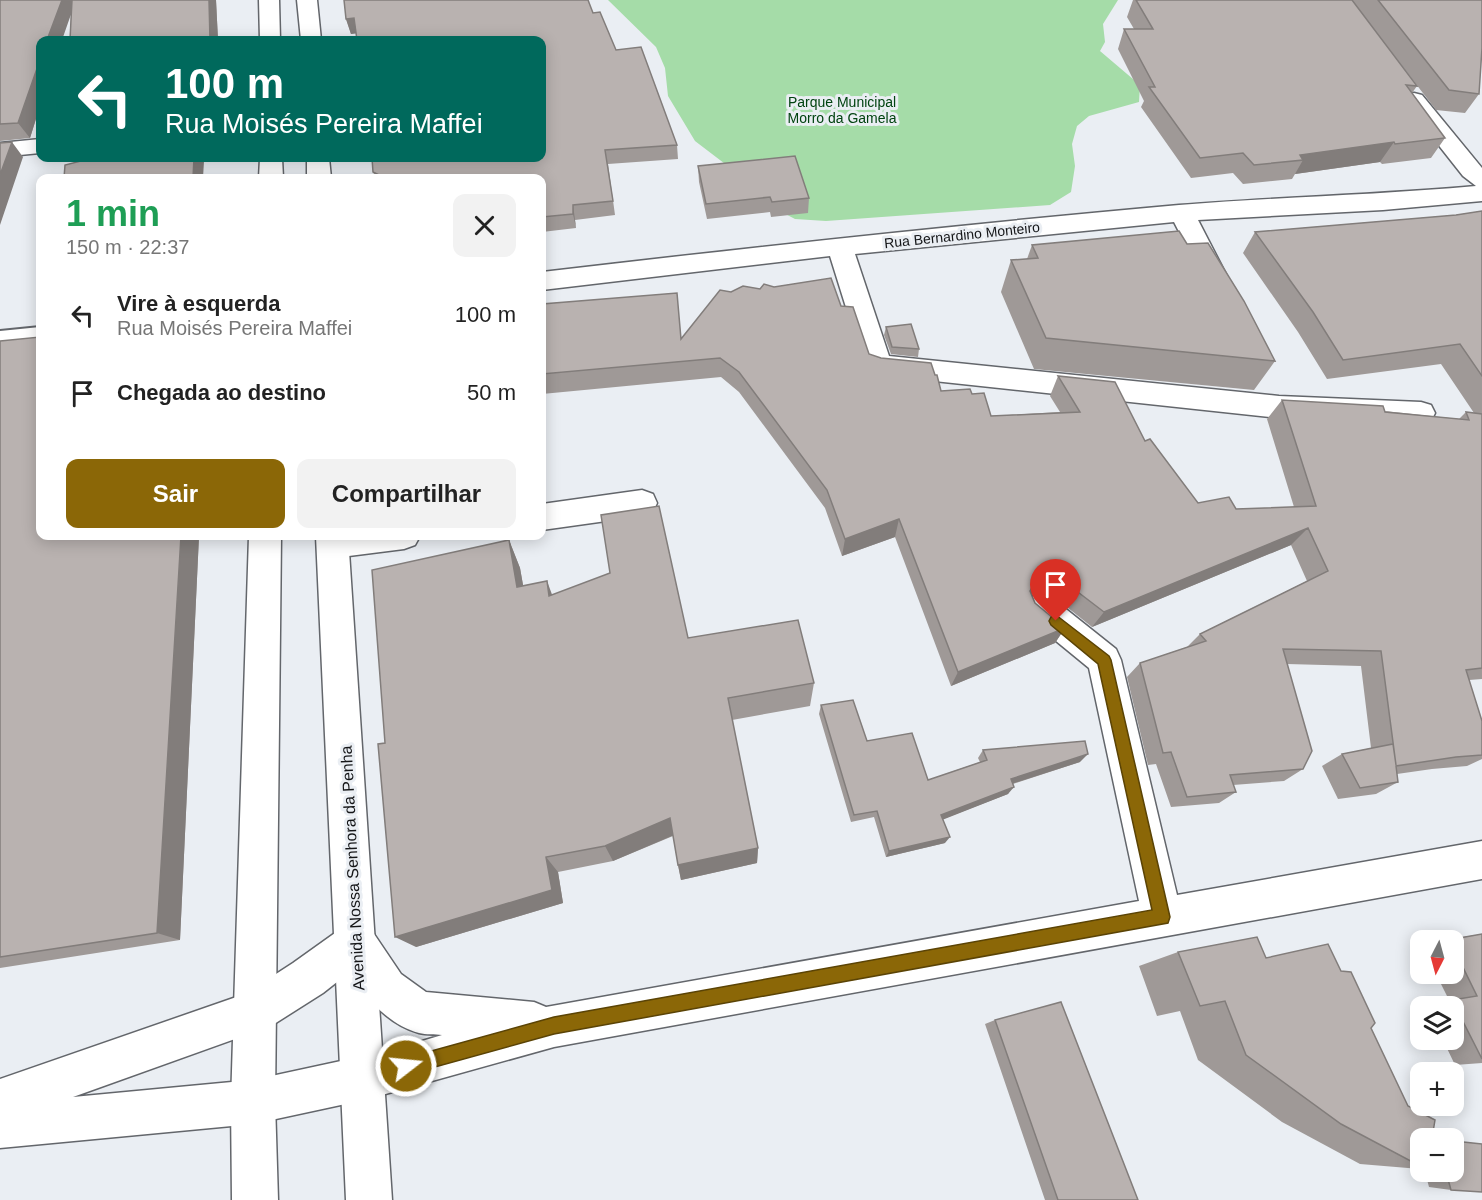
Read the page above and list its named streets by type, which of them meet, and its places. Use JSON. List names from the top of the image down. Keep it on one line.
{"streets":{"street":["Rua Bernardino Monteiro","Avenida Nossa Senhora da Penha"]},"parks":["Parque Municipal Morro da Gamela"],"north":"bottom","page":{"turn":["100 m","Rua Moisés Pereira Maffei"],"heading":["1 min","150 m · 22:37"],"list":[{"name":"Vire à esquerda","note":"Rua Moisés Pereira Maffei","value":"100 m"},{"name":"Chegada ao destino","value":"50 m"}],"buttons":["Sair","Compartilhar"],"map_buttons":["+","−"]}}
